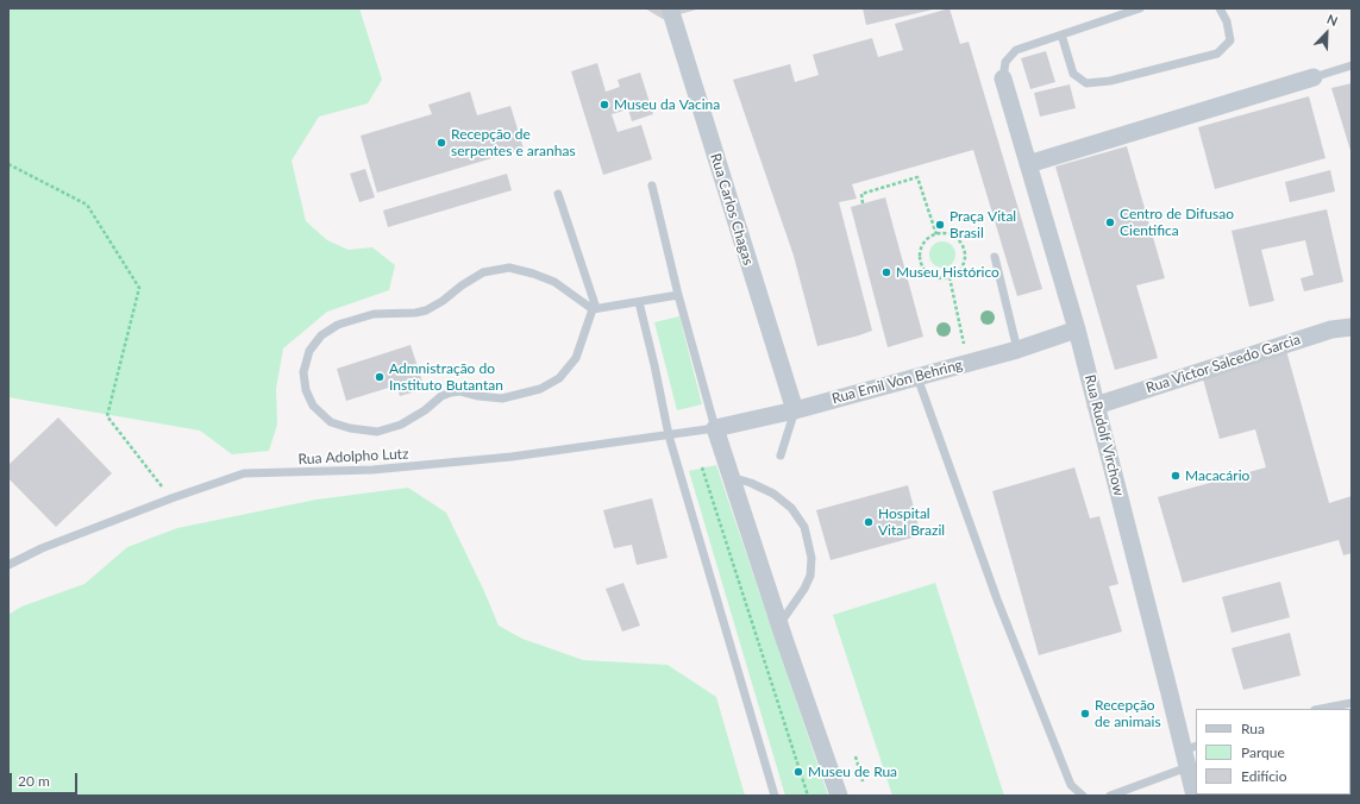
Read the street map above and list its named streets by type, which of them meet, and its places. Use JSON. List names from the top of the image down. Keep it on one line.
{"streets":{"street":["Rua Carlos Chagas","Rua Victor Salcedo Garcia","Rua Emil Von Behring","Rua Rudolf Virchow"],"lane":["Rua Adolpho Lutz"]},"crossings":[["Rua Carlos Chagas","Rua Emil Von Behring"],["Rua Victor Salcedo Garcia","Rua Rudolf Virchow"],["Rua Emil Von Behring","Rua Rudolf Virchow"],["Rua Emil Von Behring","Rua Adolpho Lutz"]],"places":["Museu da Vacina","Recepção de serpentes e aranhas","Centro de Difusao Cientifica","Praça Vital Brasil","Museu Histórico","Admnistração do Instituto Butantan","Macacário","Hospital Vital Brazil","Recepção de animais","Museu de Rua"],"legend":["Rua","Parque","Edifício"],"scale_bar":"20 m","north":"top right"}
